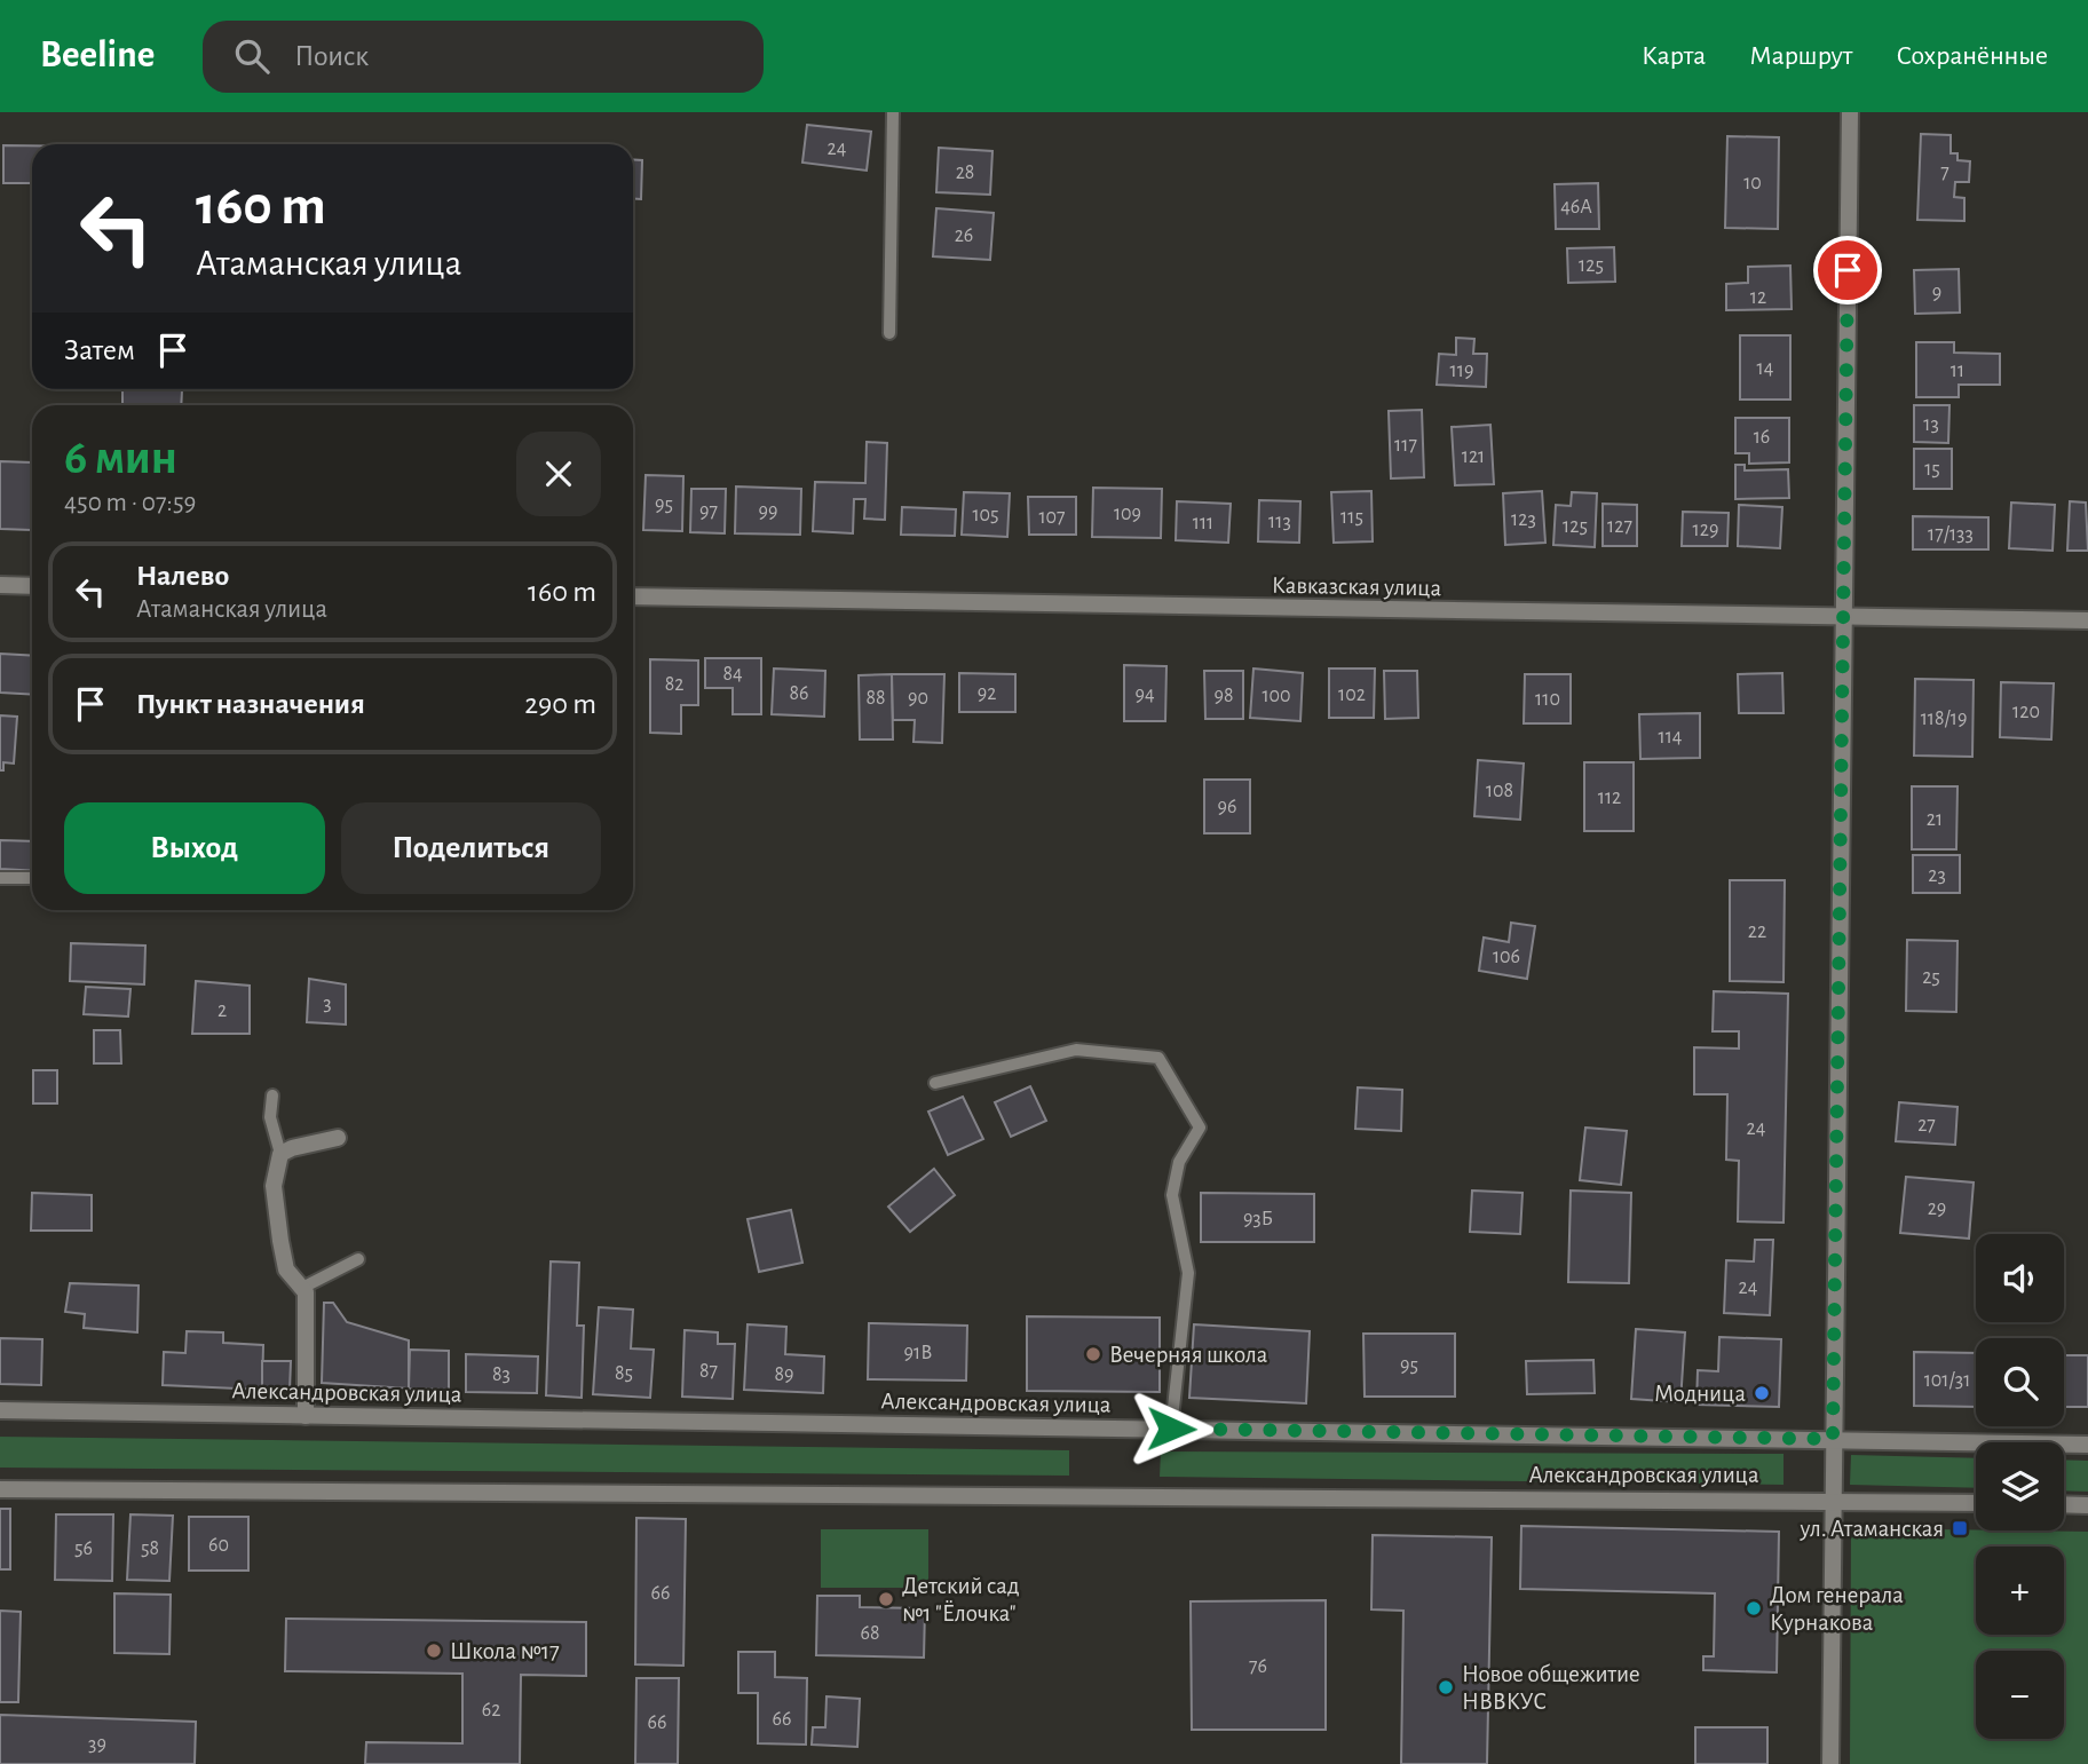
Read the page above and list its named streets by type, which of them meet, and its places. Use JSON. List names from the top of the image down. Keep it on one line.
{"streets":{"street":["Кавказская улица","Александровская улица"]},"places":{"other":["Вечерняя школа","Модница","Детский сад №1 \"Ёлочка\"","Дом генерала Курнакова","Школа №17","Новое общежитие НВВКУС"],"transit":["ул. Атаманская"]},"house_numbers":["24","28","7","10","46А","26","125","9","12","14","119","11","13","16","117","121","15","95","97","99","109","105","107","115","123","113","111","125","127","129","17/133","84","82","86","92","94","102","98","100","88","90","110","120","118/19","114","108","112","96","21","23","22","106","25","3","2","27","24","29","93Б","24","91В","95","87","85","83","89","101/31","60","56","58","66","68","76","62","66","66","39"],"page":{"header":"Beeline","search":"Поиск","nav":["Карта","Маршрут","Сохранённые"],"turn":["160 m","Атаманская улица"],"then":"Затем","heading":["6 мин","450 m · 07:59"],"list":[{"name":"Налево","note":"Атаманская улица","value":"160 m"},{"name":"Пункт назначения","value":"290 m"}],"buttons":["Выход","Поделиться"],"map_buttons":["+","−"]}}
